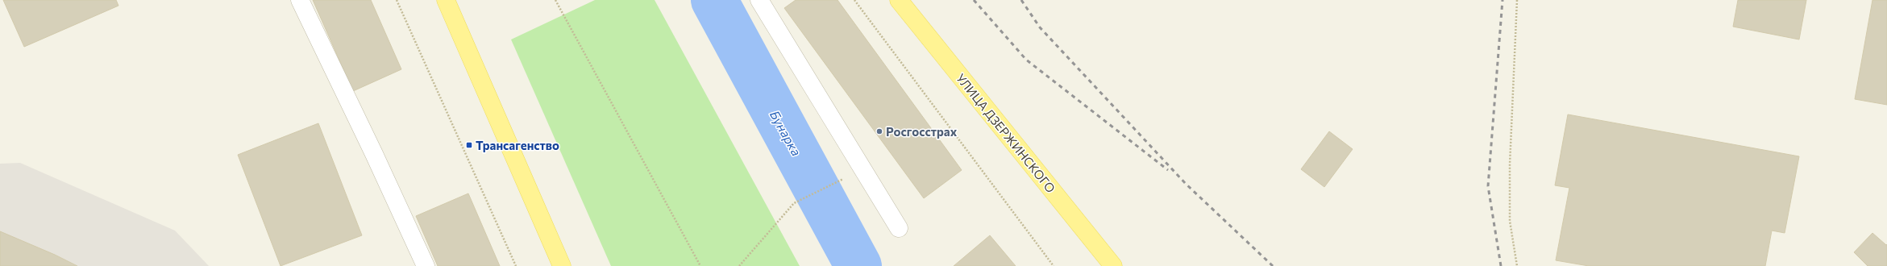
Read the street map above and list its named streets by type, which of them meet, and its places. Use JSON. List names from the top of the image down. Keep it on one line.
{"streets":{"main road":["УЛИЦА ДЗЕРЖИНСКОГО"]},"water":["Бунарка"],"places":{"other":["Росгосстрах"],"transit":["Трансагенство"]}}
